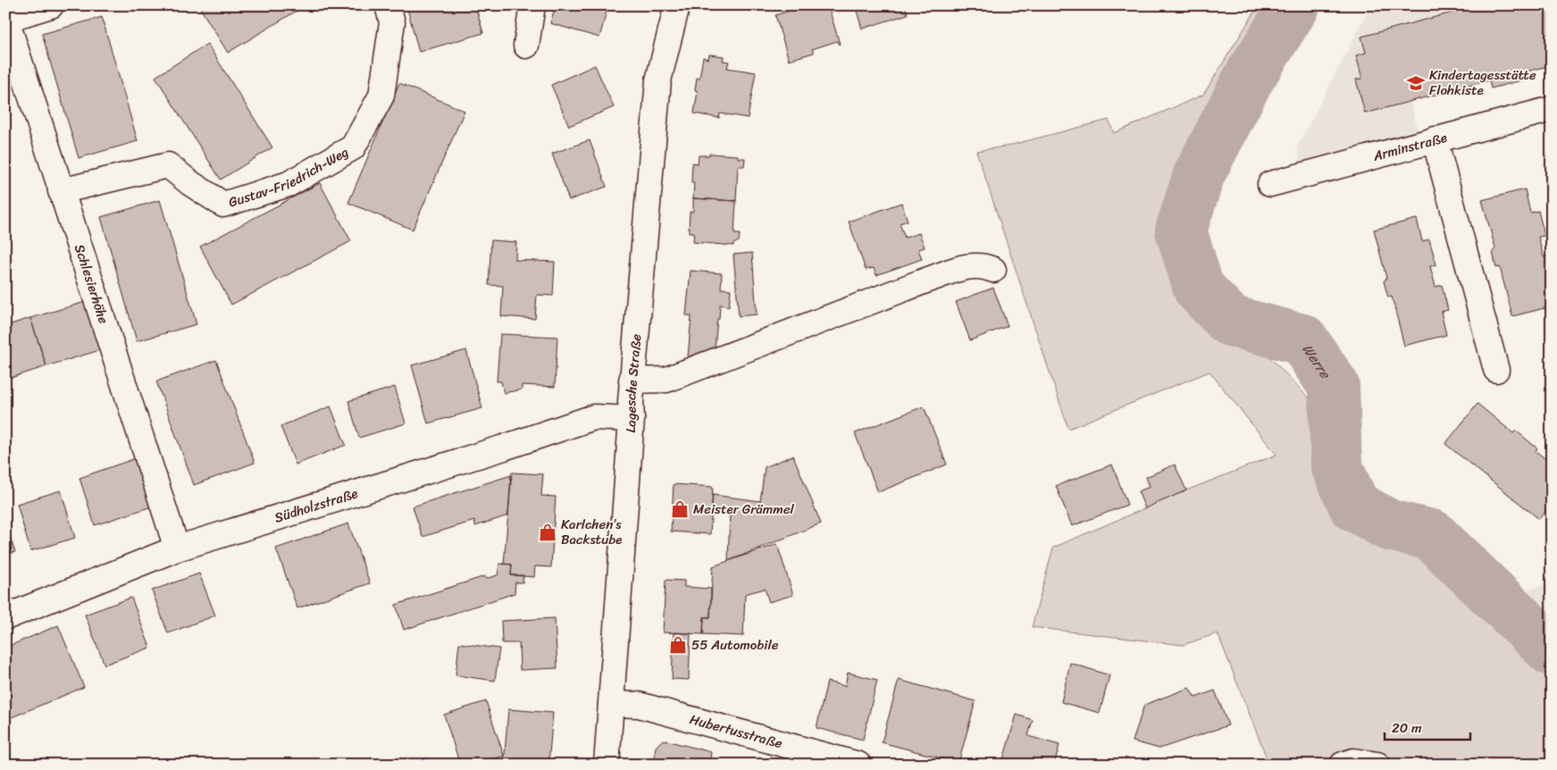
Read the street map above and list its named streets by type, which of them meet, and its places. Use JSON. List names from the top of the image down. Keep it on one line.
{"streets":{"street":["Arminstraße","Gustav-Friedrich-Weg","Schlesierhöhe","Lagesche Straße","Südholzstraße","Hubertusstraße"]},"crossings":[["Gustav-Friedrich-Weg","Schlesierhöhe"],["Schlesierhöhe","Südholzstraße"],["Lagesche Straße","Südholzstraße"],["Lagesche Straße","Hubertusstraße"]],"water":["Werre"],"places":{"school or university":["Kindertagesstätte Flohkiste"],"shop":["Meister Grämmel","Karlchen’s Backstube","55 Automobile"]},"scale_bar":"20 m"}
